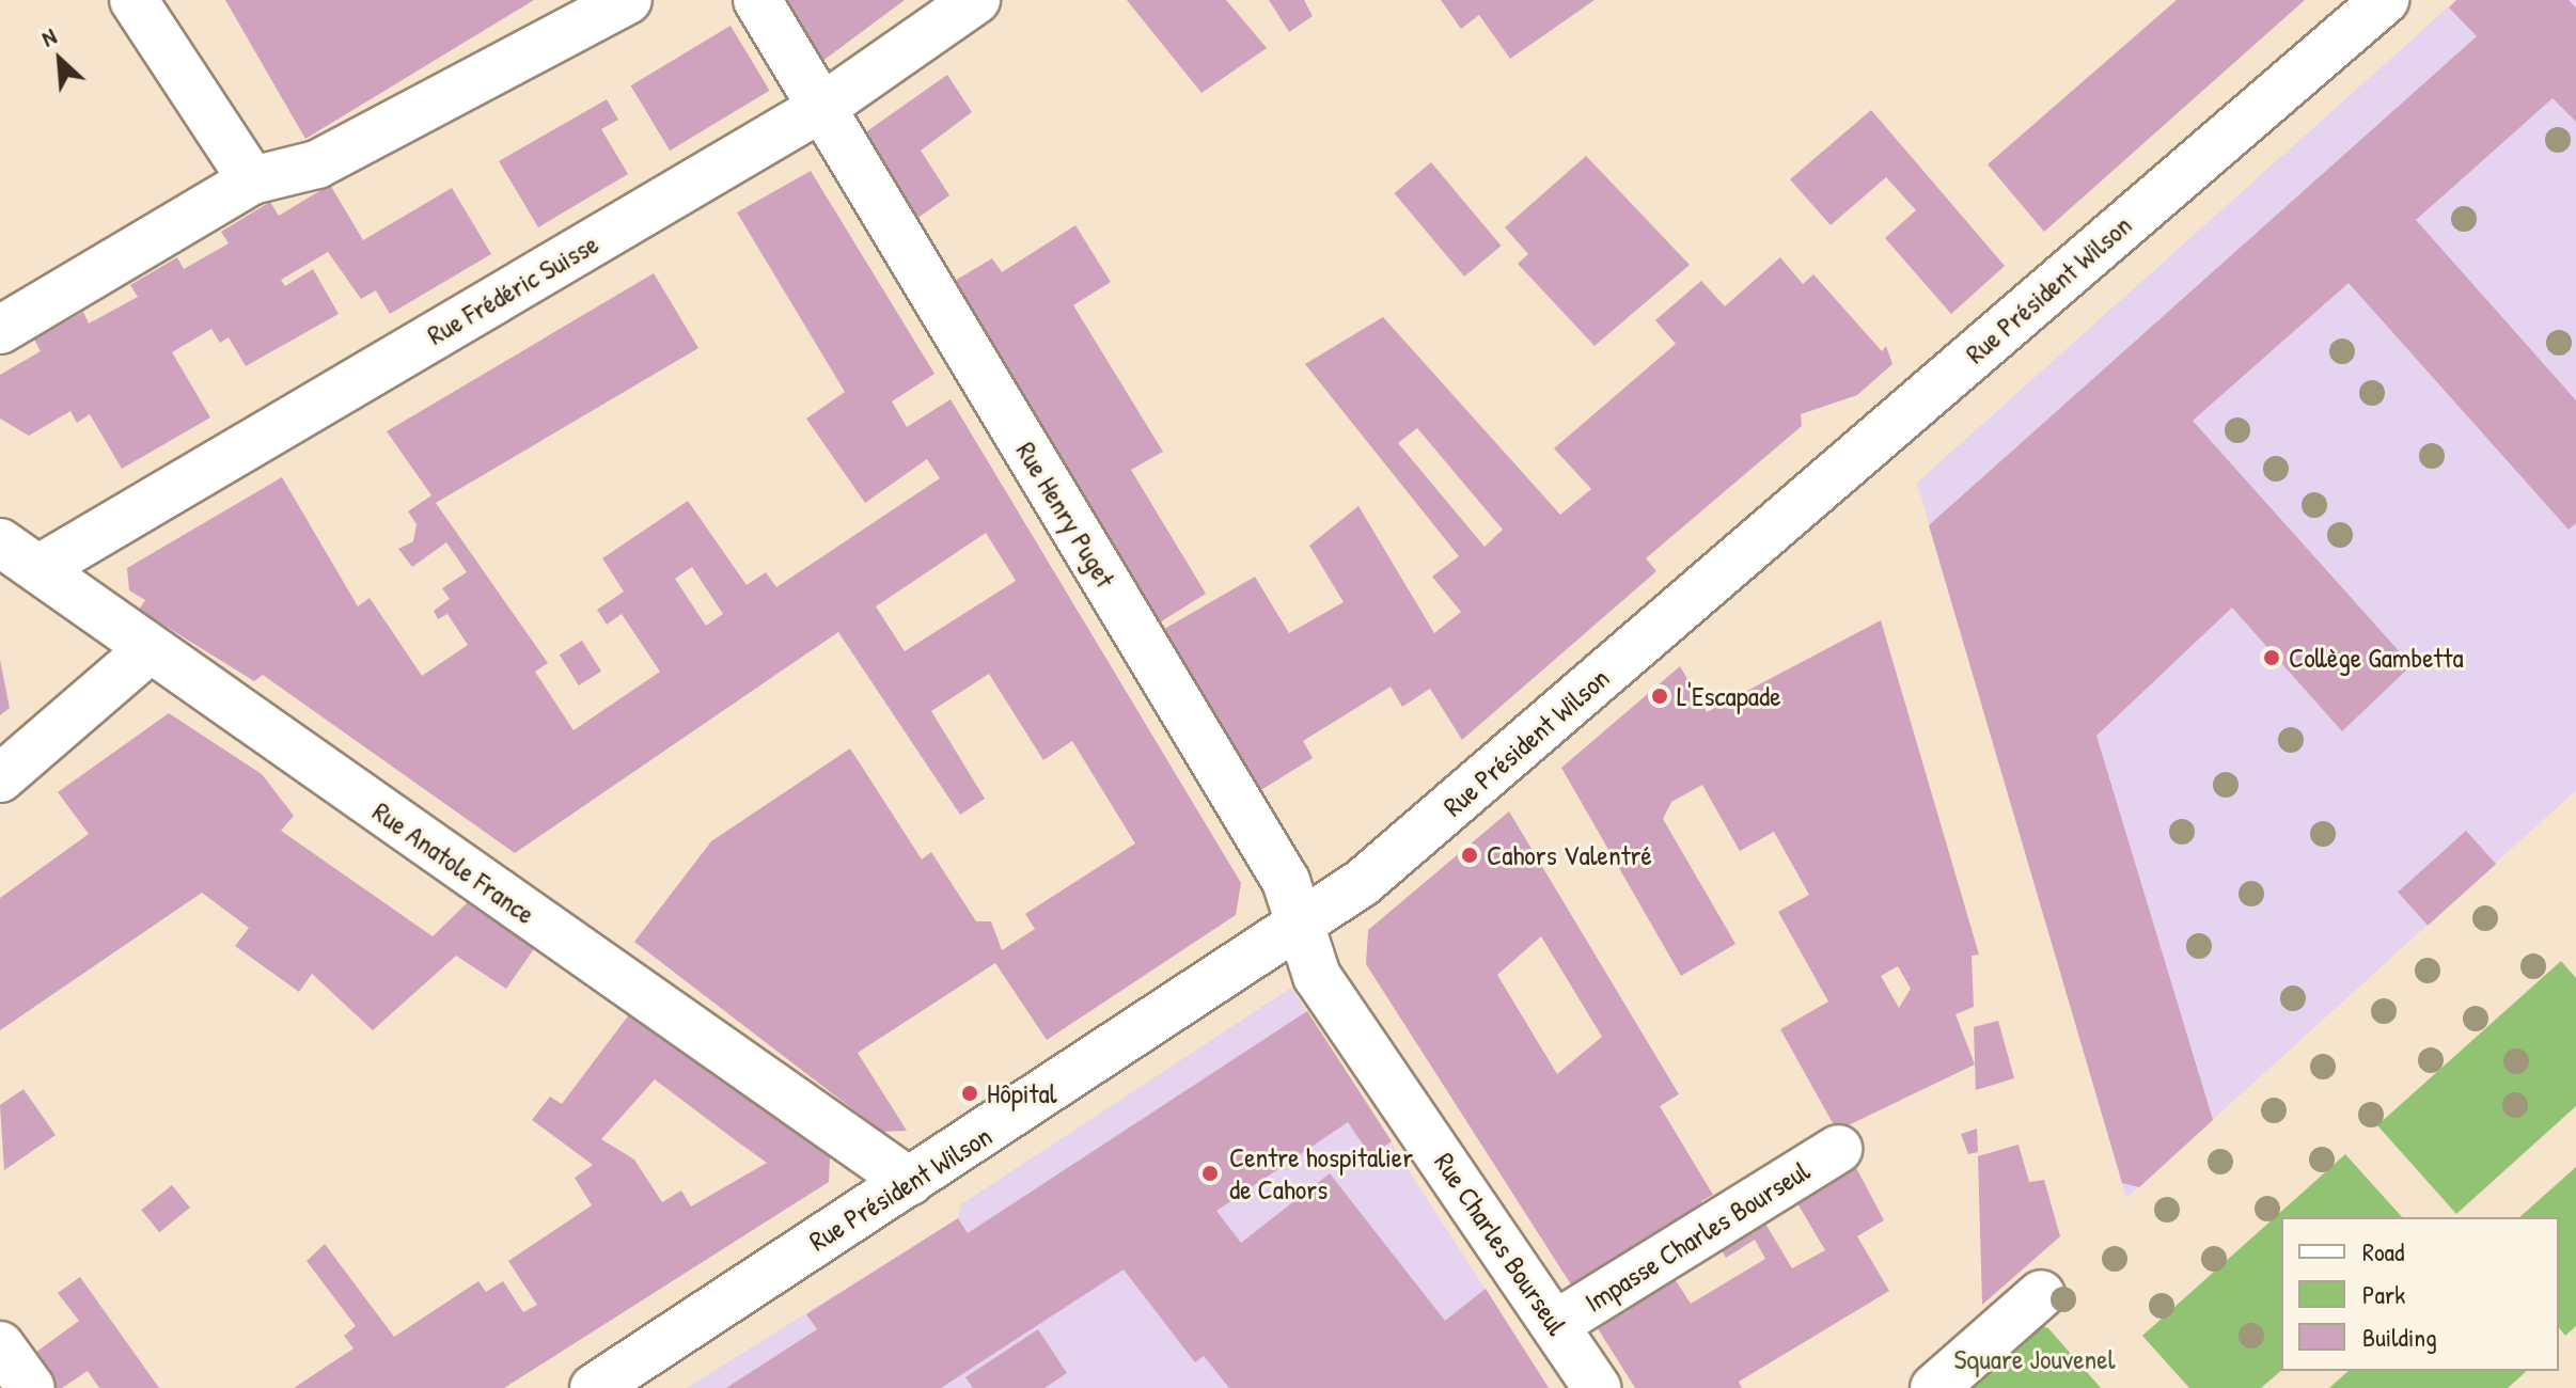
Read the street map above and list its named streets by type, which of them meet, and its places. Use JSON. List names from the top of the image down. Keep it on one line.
{"streets":{"street":["Rue Frédéric Suisse","Rue Président Wilson","Rue Henry Puget","Rue Anatole France","Impasse Charles Bourseul","Rue Charles Bourseul"]},"crossings":[["Rue Frédéric Suisse","Rue Henry Puget"],["Rue Frédéric Suisse","Rue Anatole France"],["Rue Président Wilson","Rue Henry Puget"],["Rue Président Wilson","Rue Anatole France"],["Rue Président Wilson","Rue Charles Bourseul"],["Rue Henry Puget","Rue Charles Bourseul"],["Impasse Charles Bourseul","Rue Charles Bourseul"]],"parks":["Square Jouvenel"],"places":["Collège Gambetta","L'Escapade","Cahors Valentré","Hôpital","Centre hospitalier de Cahors"],"legend":["Road","Park","Building"],"north":"top left"}
